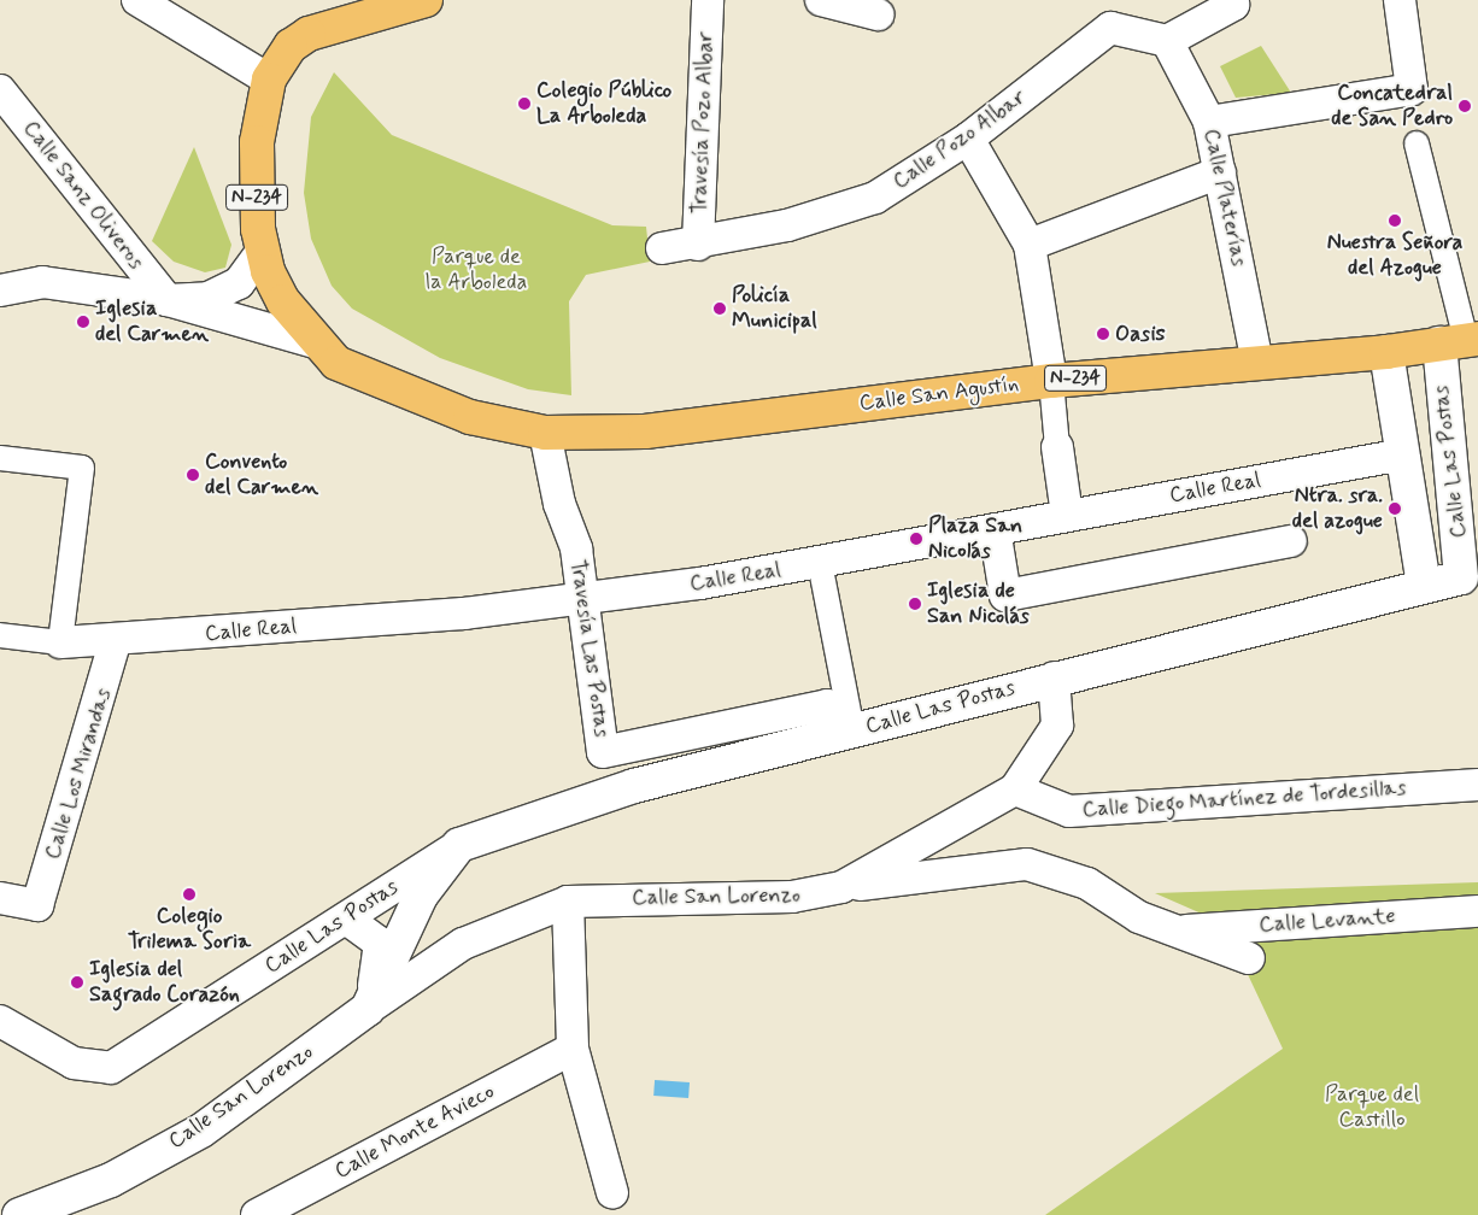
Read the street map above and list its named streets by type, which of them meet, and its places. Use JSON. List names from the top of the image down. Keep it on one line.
{"streets":{"main road":["N-234","Calle San Agustín"],"street":["Travesía Pozo Albar","Calle Pozo Albar","Calle Sanz Oliveros","Calle Platerías","Calle Las Postas","Calle Real","Travesía Las Postas","Calle Los Mirandas","Calle Diego Martínez de Tordesillas","Calle San Lorenzo","Calle Levante","Calle Monte Avieco"]},"crossings":[["Travesía Pozo Albar","Calle Pozo Albar"],["Calle Pozo Albar","Calle Platerías"],["N-234","Calle San Agustín"],["N-234","Travesía Las Postas"],["Calle Platerías","Calle San Agustín"],["Calle San Agustín","Calle Las Postas"],["Calle San Agustín","Travesía Las Postas"],["Calle Las Postas","Calle Real"],["Calle Las Postas","Travesía Las Postas"],["Calle Las Postas","Calle San Lorenzo"],["Calle Real","Travesía Las Postas"],["Calle Real","Calle Los Mirandas"],["Calle Diego Martínez de Tordesillas","Calle San Lorenzo"]],"parks":["Parque de la Arboleda","Parque del Castillo"],"places":["Colegio Público La Arboleda","Concatedral de San Pedro","Nuestra Señora del Azogue","Policía Municipal","Iglesia del Carmen","Oasis","Convento del Carmen","Ntra. sra. del azogue","Plaza San Nicolás","Iglesia de San Nicolás","Colegio Trilema Soria","Iglesia del Sagrado Corazón"]}
